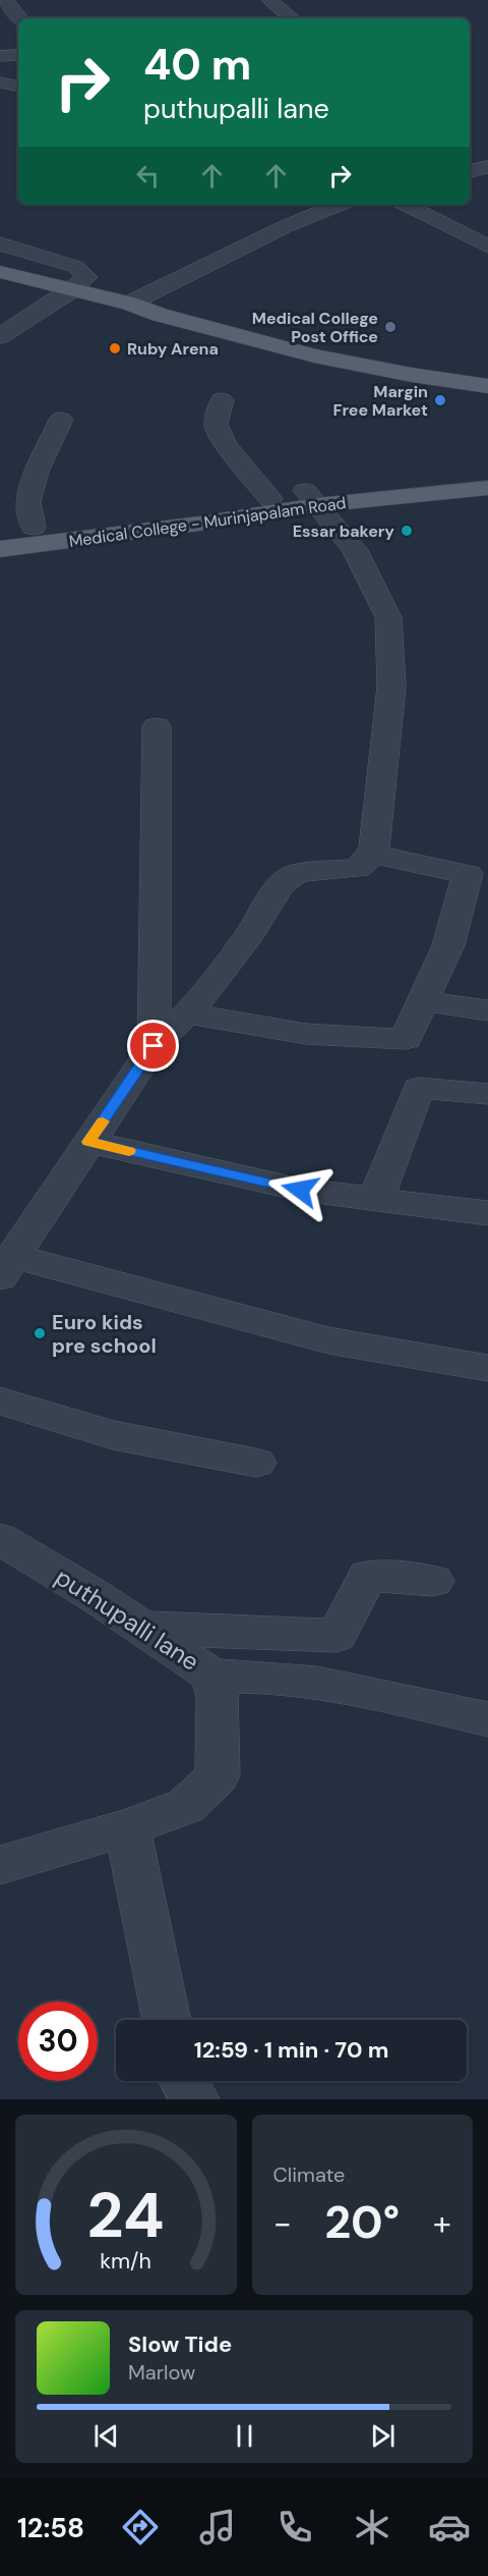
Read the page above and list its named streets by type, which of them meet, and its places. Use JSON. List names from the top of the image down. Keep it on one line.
{"streets":{"main road":["Medical College - Murinjapalam Road"],"street":["puthupalli lane"]},"places":["Medical College Post Office","Ruby Arena","Margin Free Market","Essar bakery","Euro kids pre school"],"page":{"turn":["40 m","puthupalli lane"],"limit":"30","trip":"12:59 · 1 min · 70 m","tile":"Climate","heat":["−","20°","+"],"song":["Slow Tide","Marlow"],"tabs":"12:58","gauge":["24","km/h"]}}
